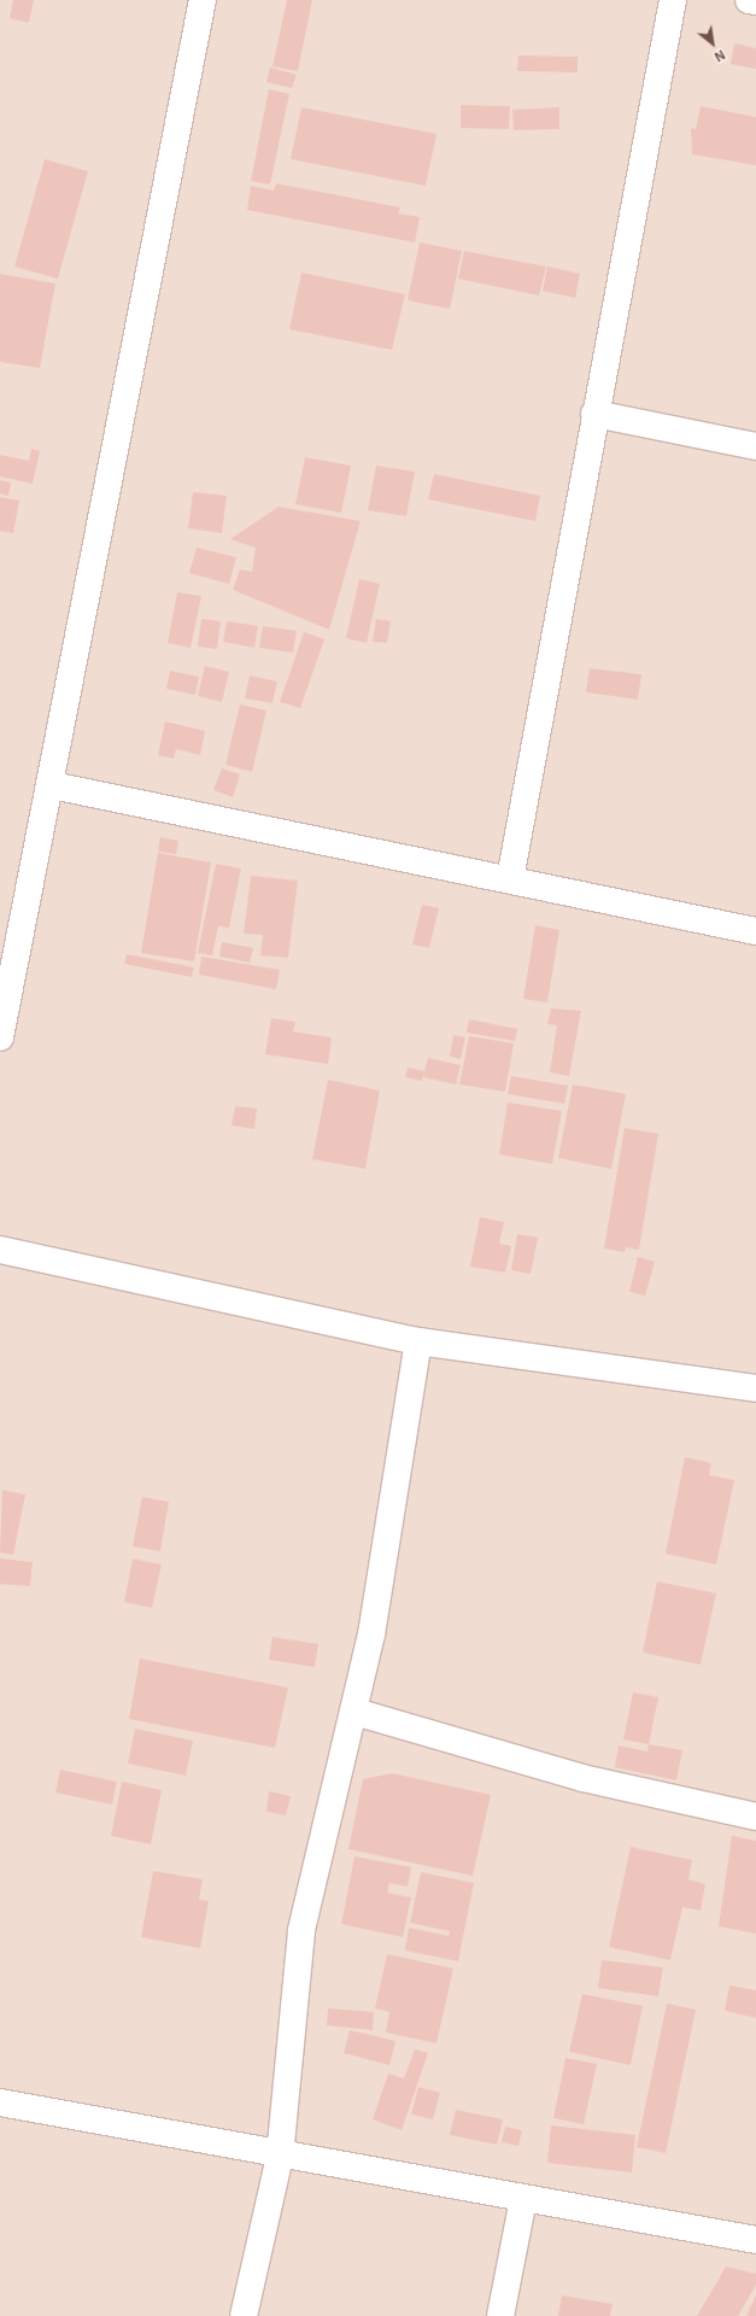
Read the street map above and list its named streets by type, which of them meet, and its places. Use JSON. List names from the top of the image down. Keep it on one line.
{"north":"bottom right"}
